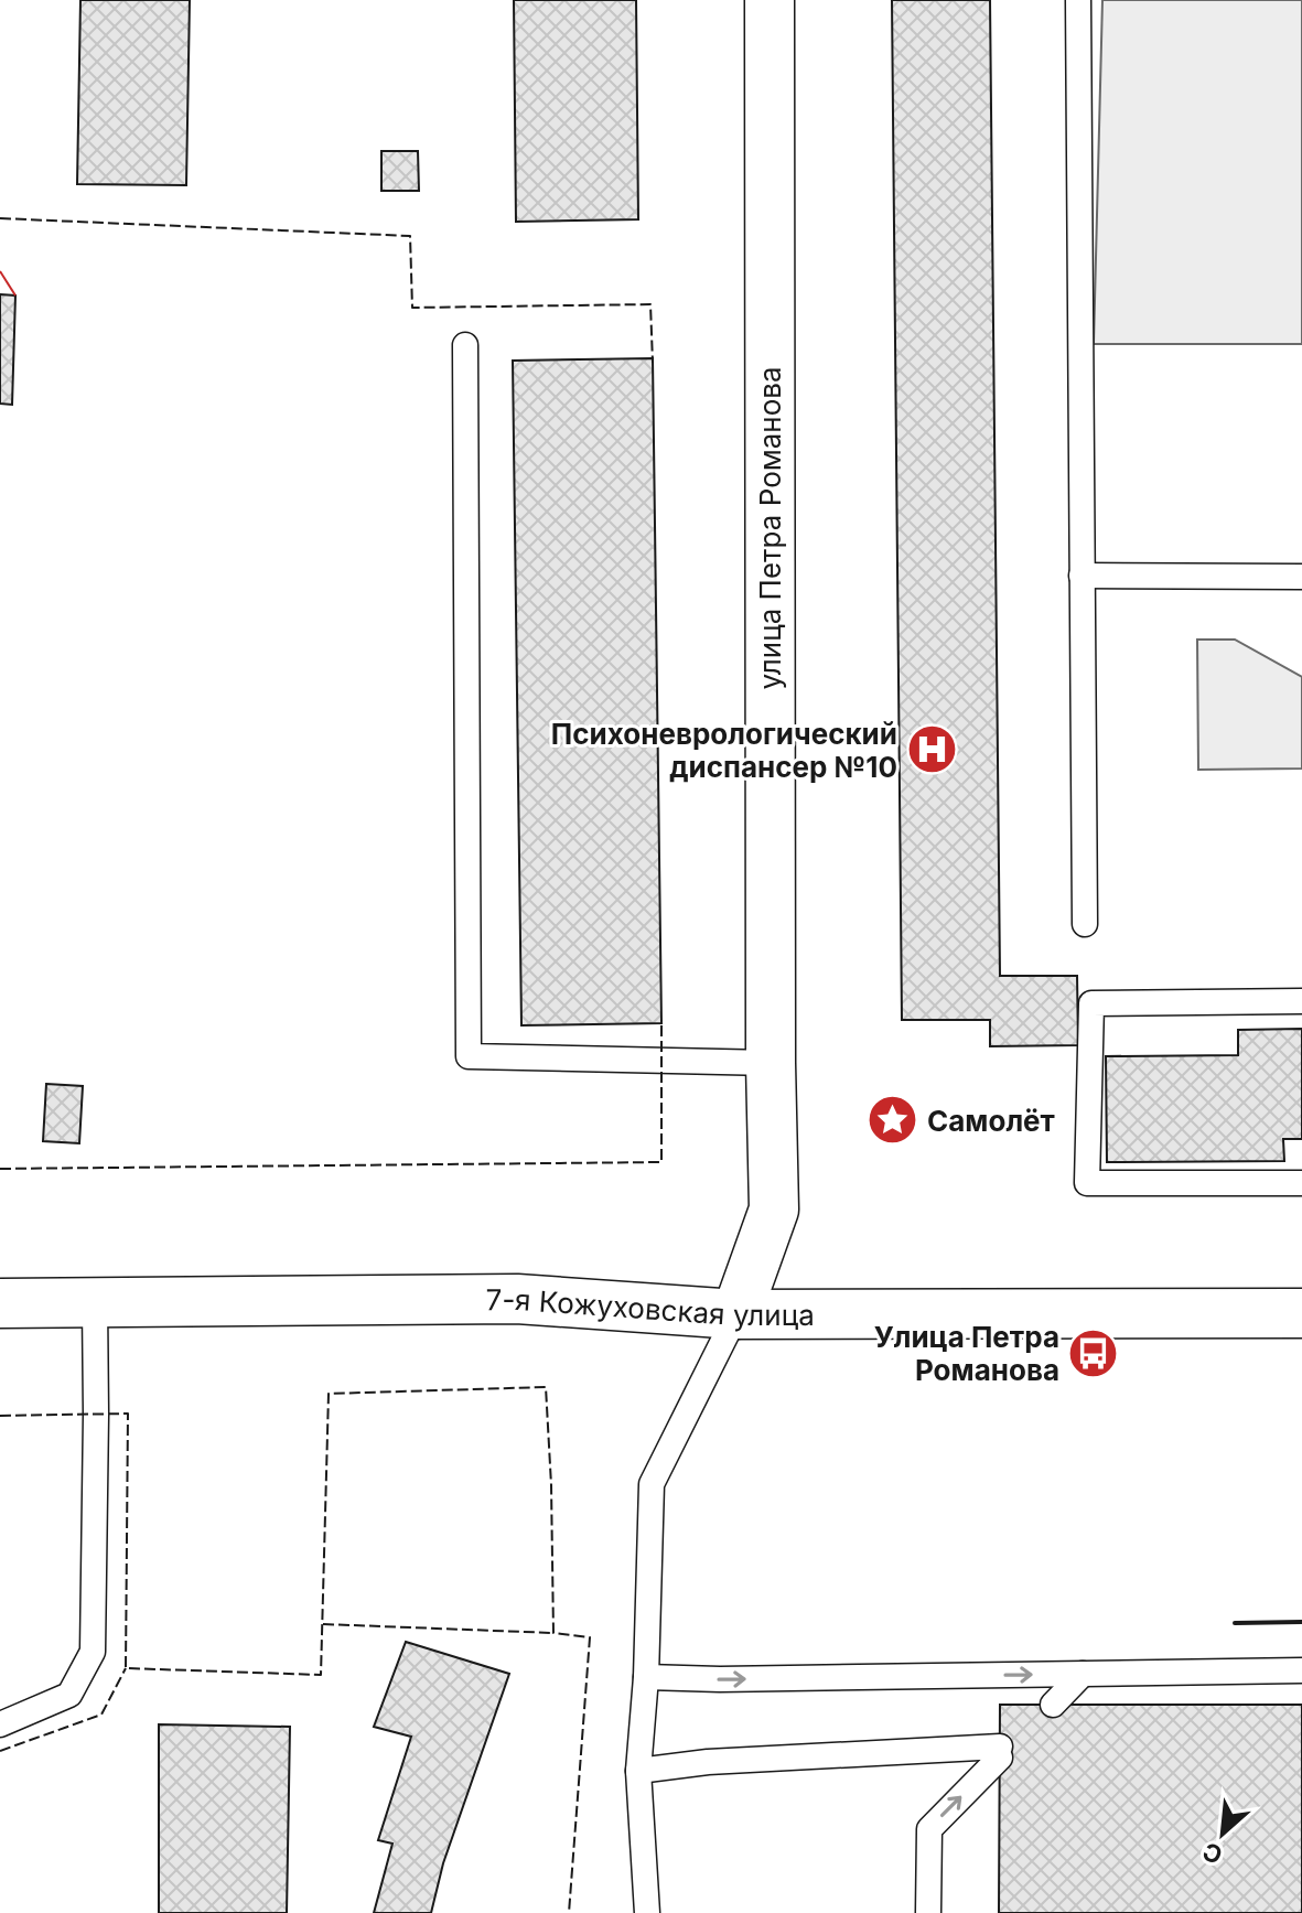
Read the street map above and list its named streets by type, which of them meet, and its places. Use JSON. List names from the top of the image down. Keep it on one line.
{"streets":{"street":["улица Петра Романова","7-я Кожуховская улица"]},"crossings":[["улица Петра Романова","7-я Кожуховская улица"]],"places":{"hospital":["Психоневрологический диспансер №10"],"place":["Самолёт"],"bus stop":["Улица Петра Романова"]},"north":"bottom left"}
